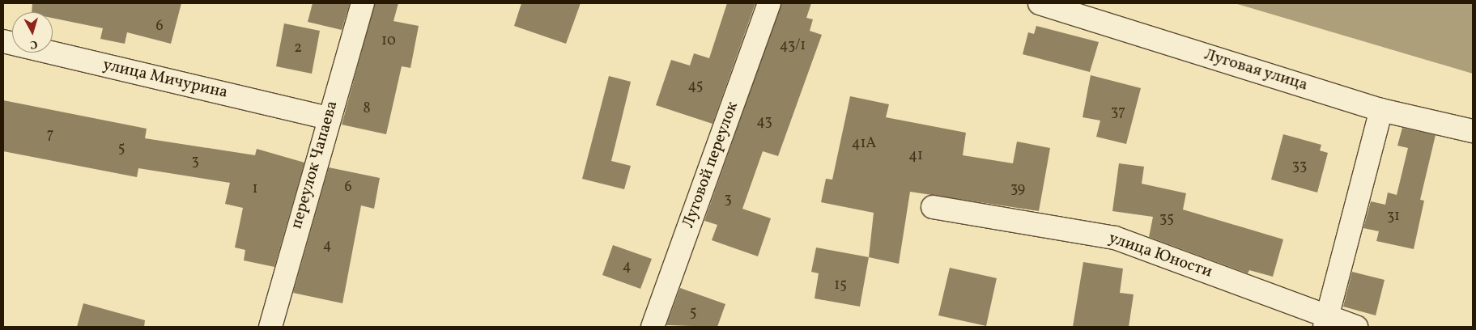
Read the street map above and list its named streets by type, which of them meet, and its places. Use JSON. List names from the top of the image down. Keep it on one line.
{"streets":{"street":["Луговая улица","улица Мичурина","переулок Чапаева","Луговой переулок","улица Юности"]},"crossings":[["улица Мичурина","переулок Чапаева"]],"house_numbers":["6","10","43/1","2","45","8","37","43","7","41А","5","41","3","33","6","1","39","3","31","35","4","4","15","5"],"north":"bottom"}
